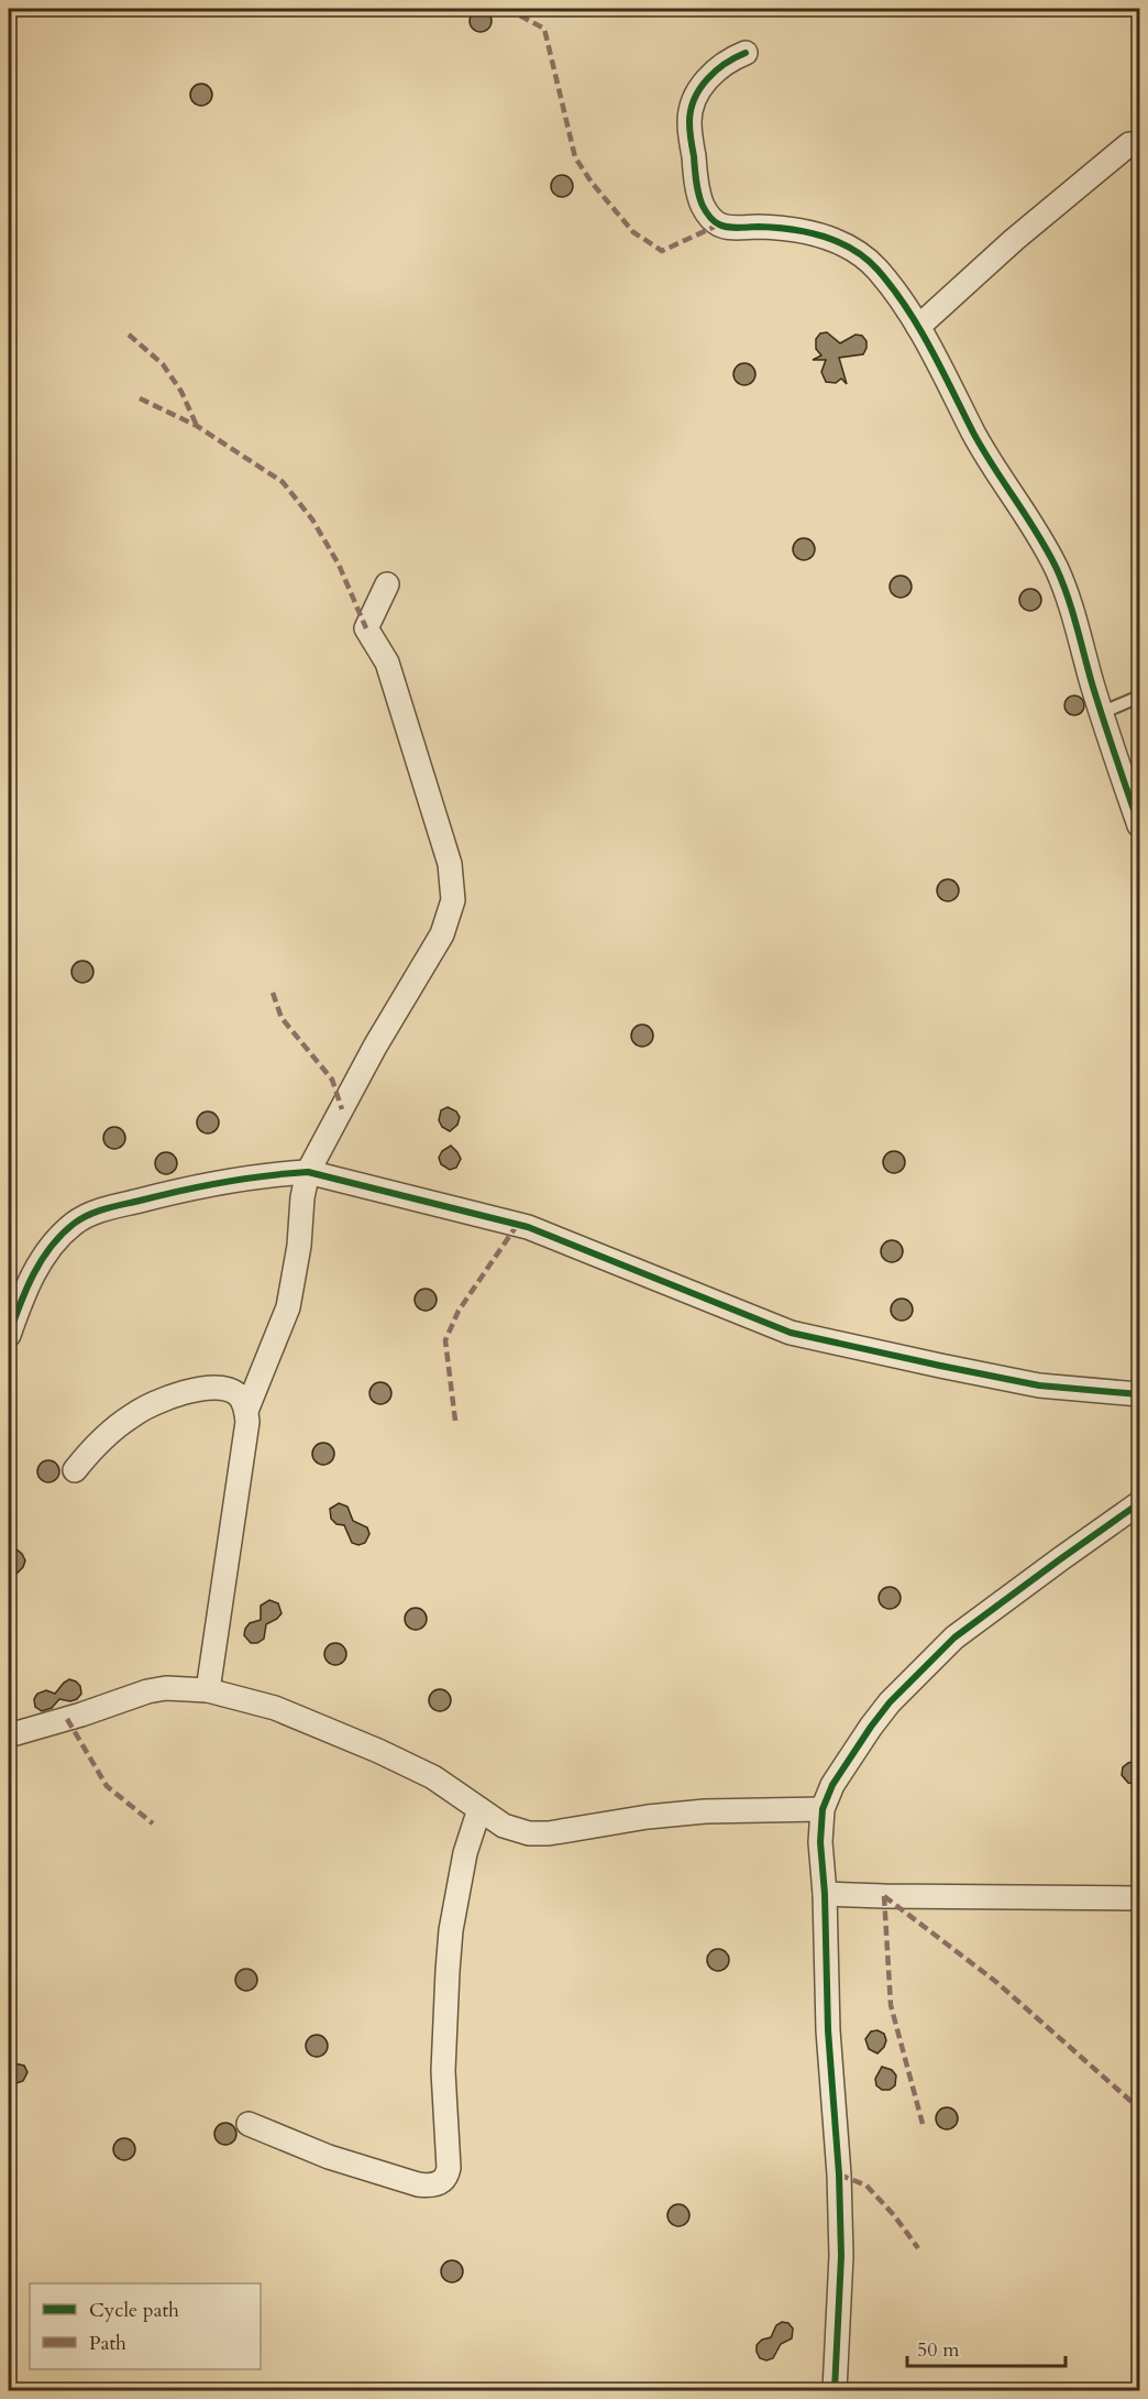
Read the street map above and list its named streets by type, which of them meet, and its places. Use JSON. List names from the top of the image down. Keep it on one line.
{"legend":["Cycle path","Path"],"scale_bar":"50 m"}
